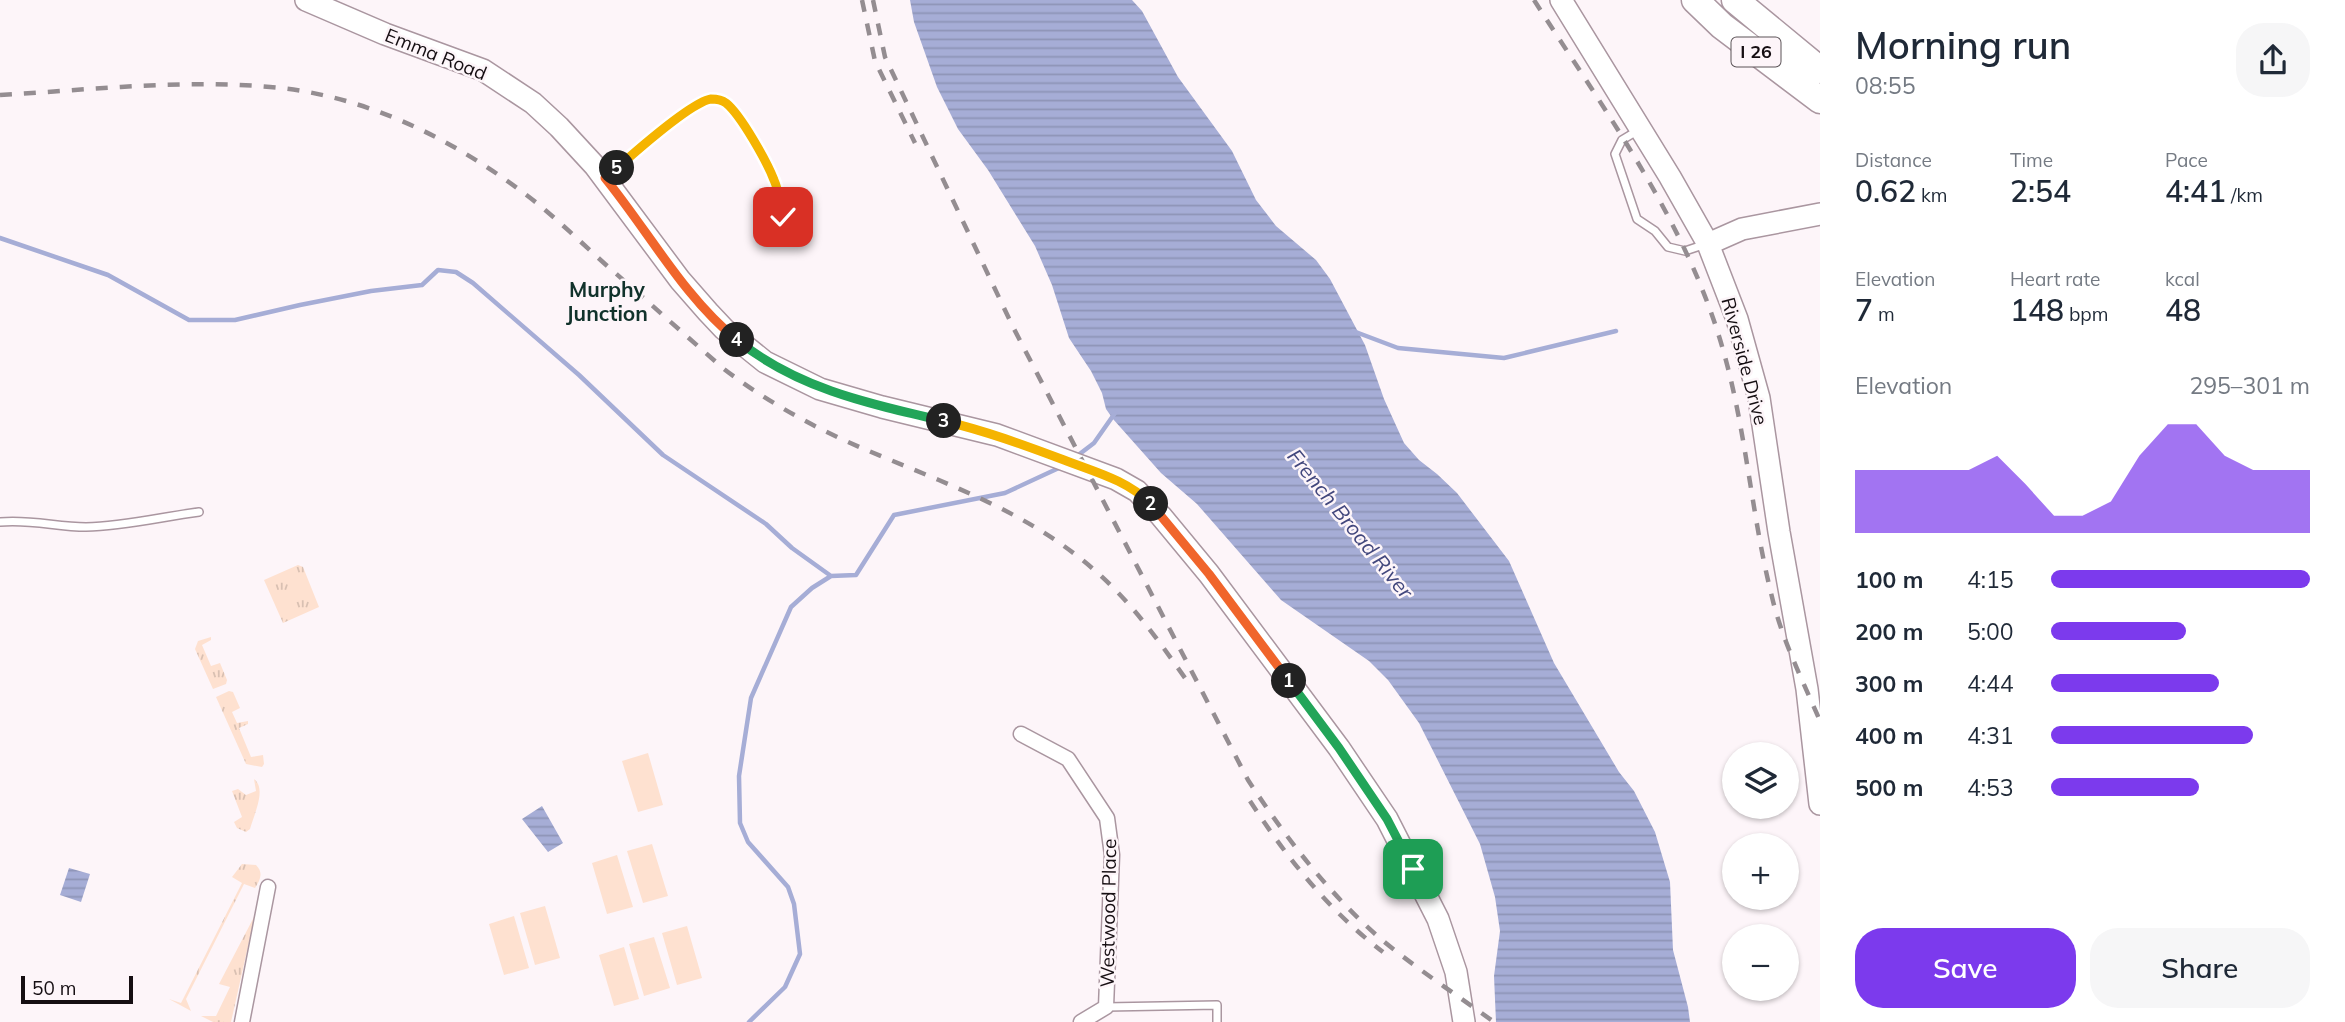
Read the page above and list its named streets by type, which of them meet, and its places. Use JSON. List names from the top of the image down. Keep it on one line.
{"streets":{"highway":["I 26"],"street":["Emma Road","Riverside Drive","Westwood Place"]},"districts":["Murphy Junction"],"water":["French Broad River"],"scale_bar":"50 m","page":{"heading":["Morning run","08:55"],"stats":[["Distance","0.62 km"],["Time","2:54"],["Pace","4:41 /km"],["Elevation","7 m"],["Heart rate","148 bpm"],["kcal","48"]],"pins":["5","4","3","2","1"],"chart":["Elevation","295–301 m"],"list":[{"name":"100 m","note":"4:15"},{"name":"200 m","note":"5:00"},{"name":"300 m","note":"4:44"},{"name":"400 m","note":"4:31"},{"name":"500 m","note":"4:53"}],"map_buttons":["+","−"],"buttons":["Save","Share"],"scale":"50 m"}}
